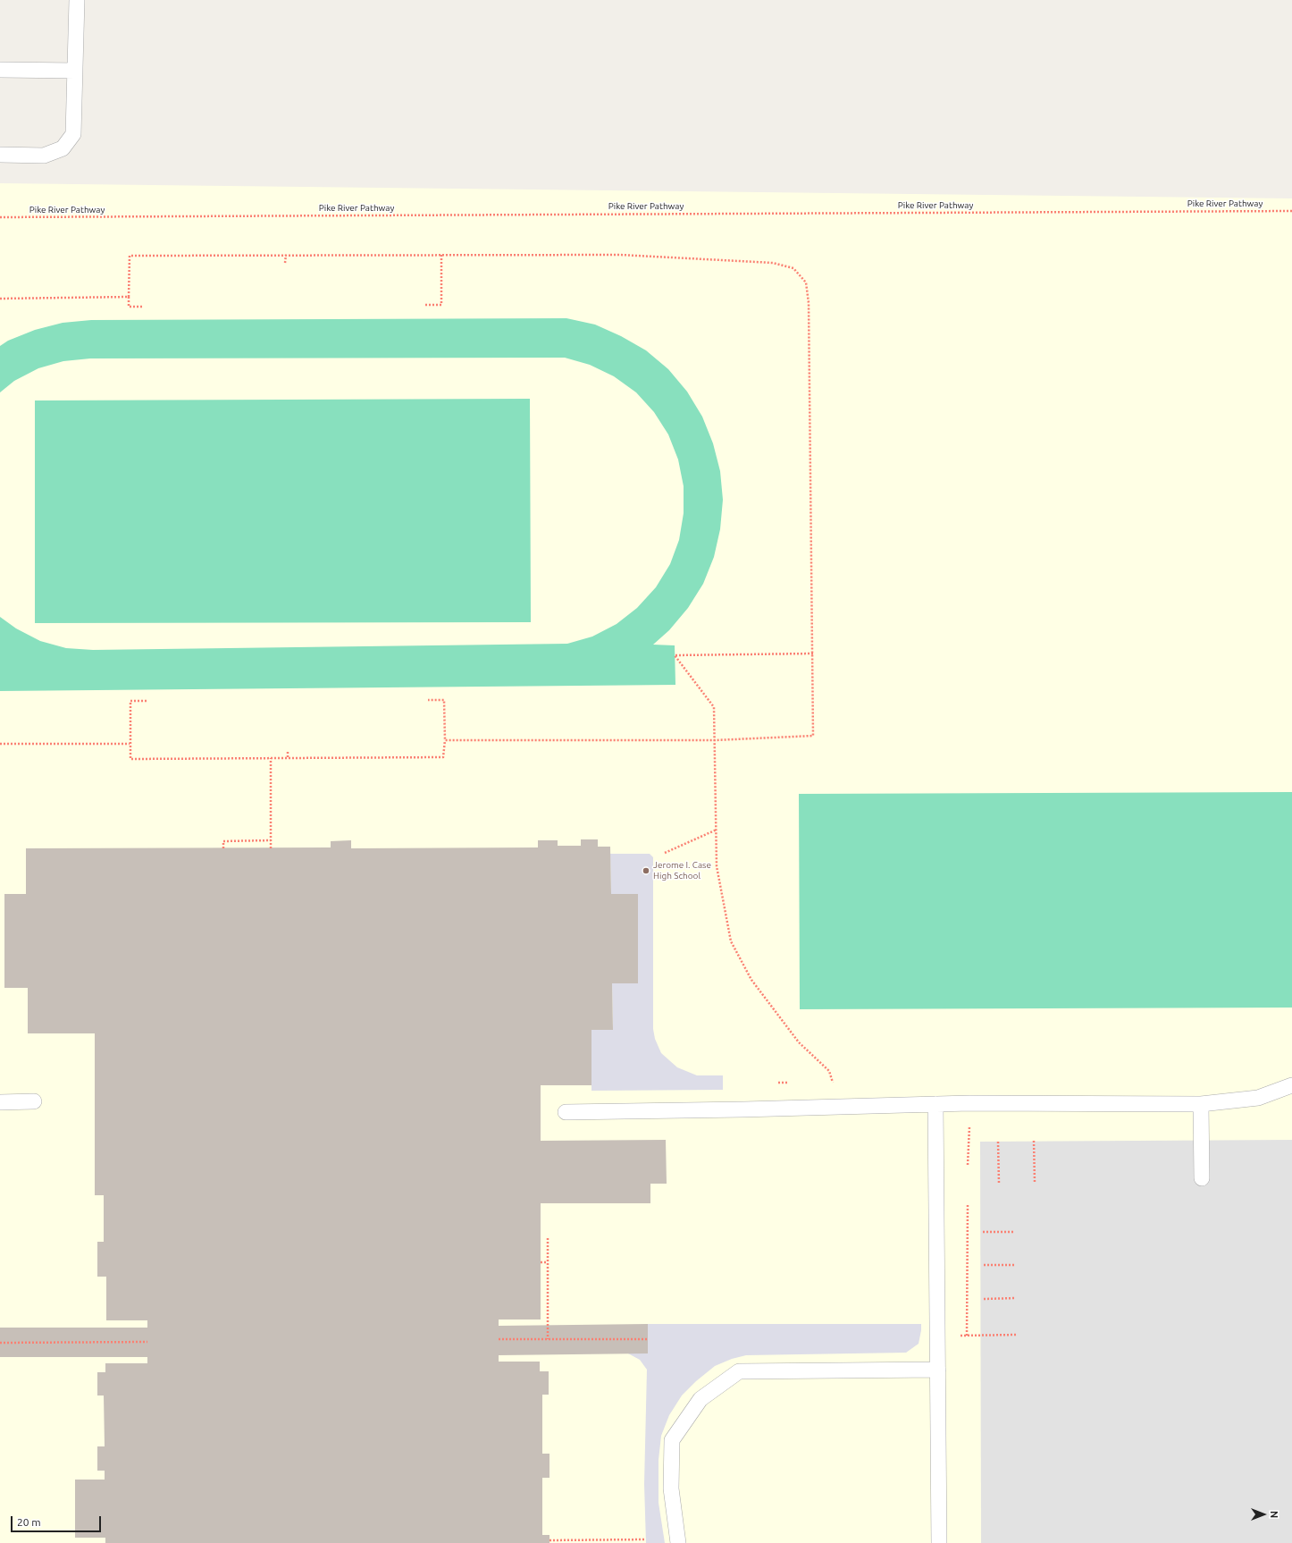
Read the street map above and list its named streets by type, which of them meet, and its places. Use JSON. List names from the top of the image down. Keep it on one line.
{"streets":{"path":["Pike River Pathway"]},"places":["Jerome I. Case High School"],"scale_bar":"20 m","north":"right"}
